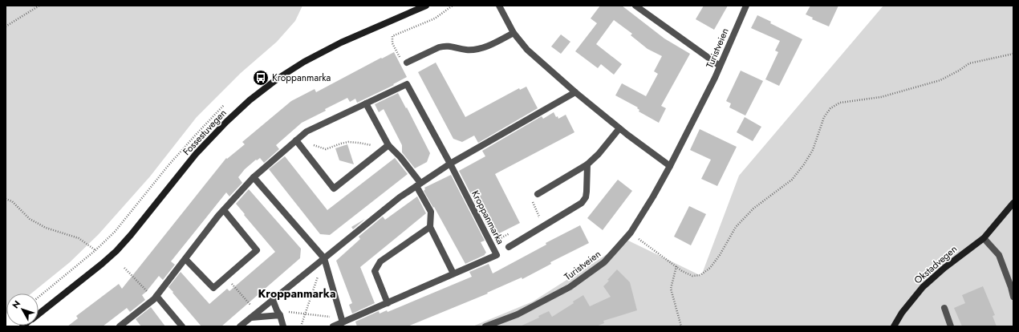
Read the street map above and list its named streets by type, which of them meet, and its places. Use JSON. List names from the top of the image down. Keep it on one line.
{"streets":{"street":["Turistveien","Fossestuvegen","Kroppanmarka","Okstadvegen"]},"districts":["Kroppanmarka"],"places":{"bus stop":["Kroppanmarka"]},"north":"top left"}
